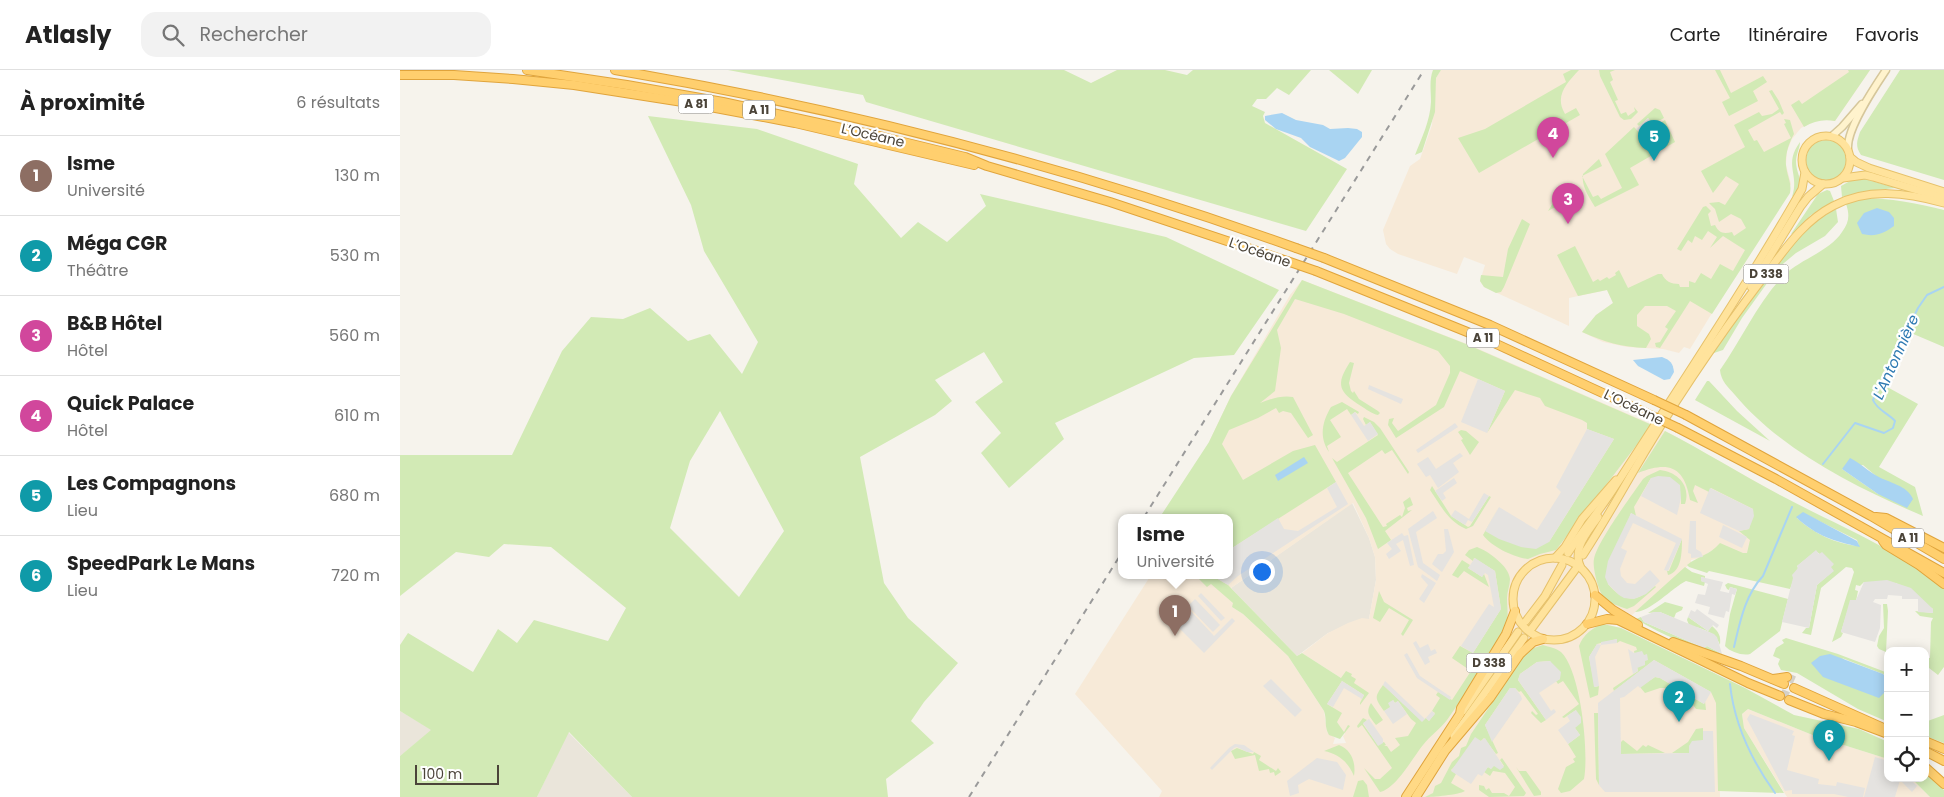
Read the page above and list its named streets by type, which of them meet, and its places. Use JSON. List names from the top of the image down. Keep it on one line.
{"streets":{"highway":["A 81","A 11","L’Océane","D 338"]},"crossings":[["A 81","L’Océane"]],"water":["L'Antonnière"],"scale_bar":"100 m","page":{"header":"Atlasly","search":"Rechercher","nav":["Carte","Itinéraire","Favoris"],"heading":["À proximité","6 résultats"],"pins":["4","5","3","1","2","6"],"list":[{"mark":"1","name":"Isme","note":"Université","value":"130 m"},{"mark":"2","name":"Méga CGR","note":"Théâtre","value":"530 m"},{"mark":"3","name":"B&B Hôtel","note":"Hôtel","value":"560 m"},{"mark":"4","name":"Quick Palace","note":"Hôtel","value":"610 m"},{"mark":"5","name":"Les Compagnons","note":"Lieu","value":"680 m"},{"mark":"6","name":"SpeedPark Le Mans","note":"Lieu","value":"720 m"}],"popup":["Isme","Université"],"map_buttons":["+","−"],"scale":"100 m"}}
